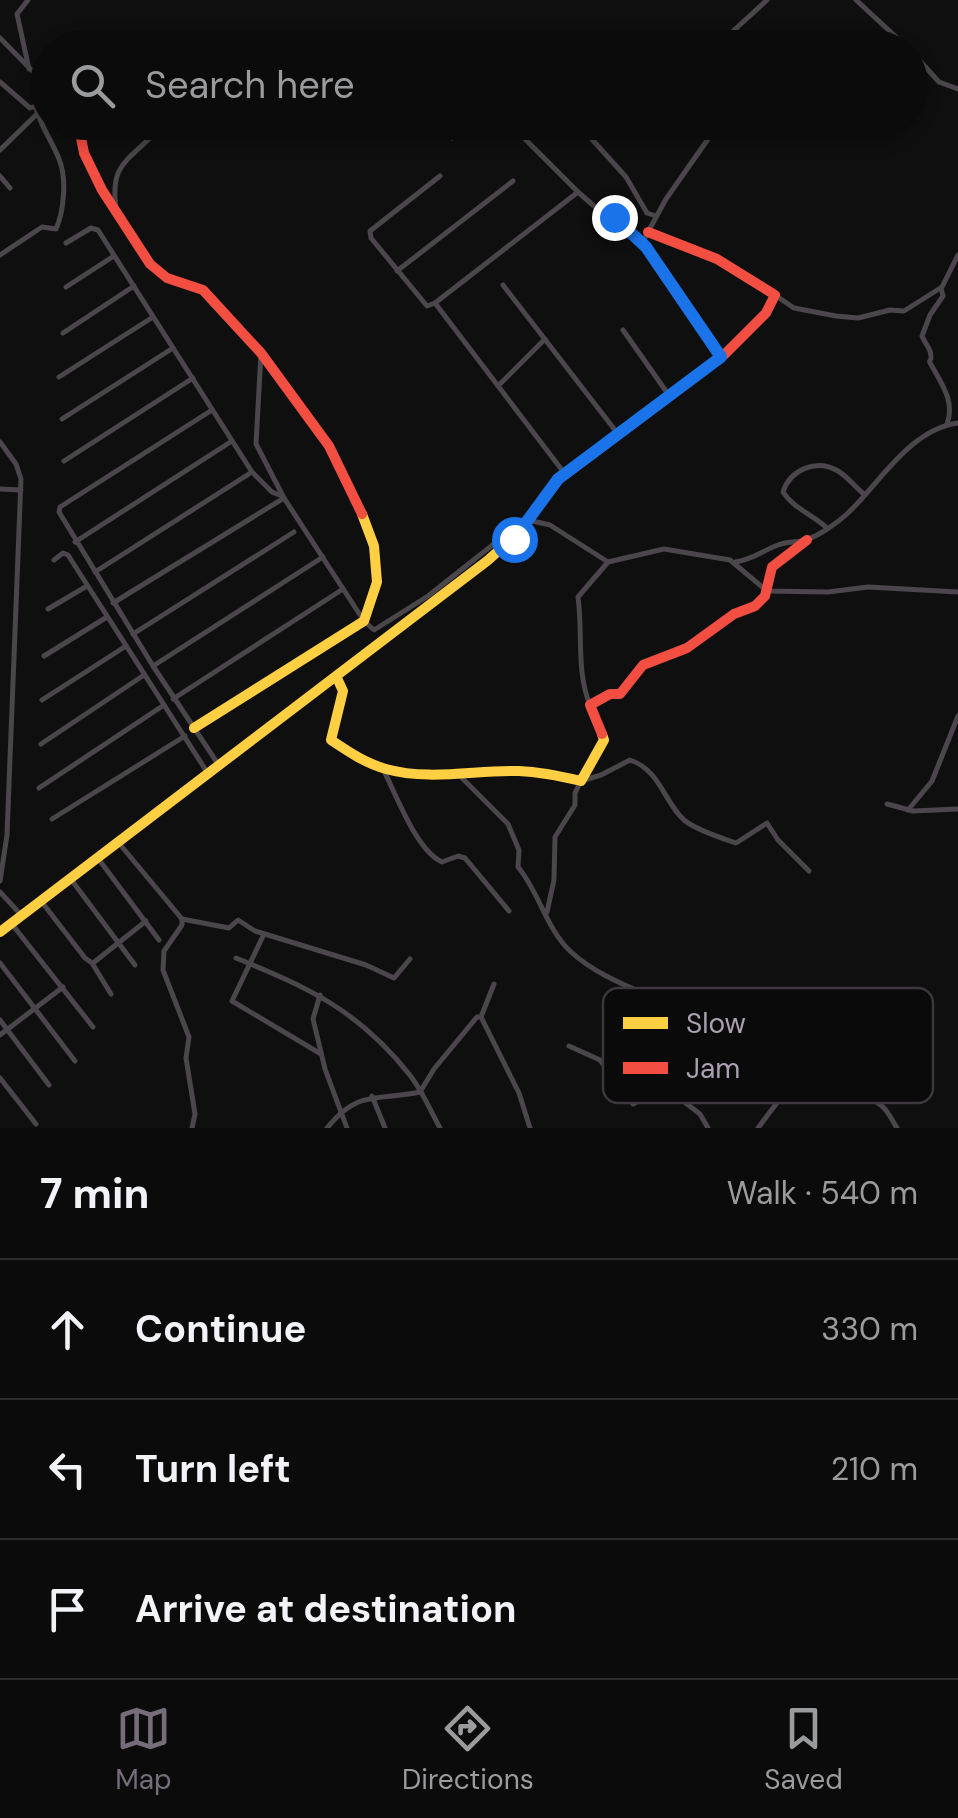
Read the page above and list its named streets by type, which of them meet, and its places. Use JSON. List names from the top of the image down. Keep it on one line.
{"legend":["Slow","Jam"],"page":{"search":"Search here","heading":["7 min","Walk · 540 m"],"list":[["Continue","330 m"],["Turn left","210 m"],"Arrive at destination"],"nav":["Map","Directions","Saved"]}}
